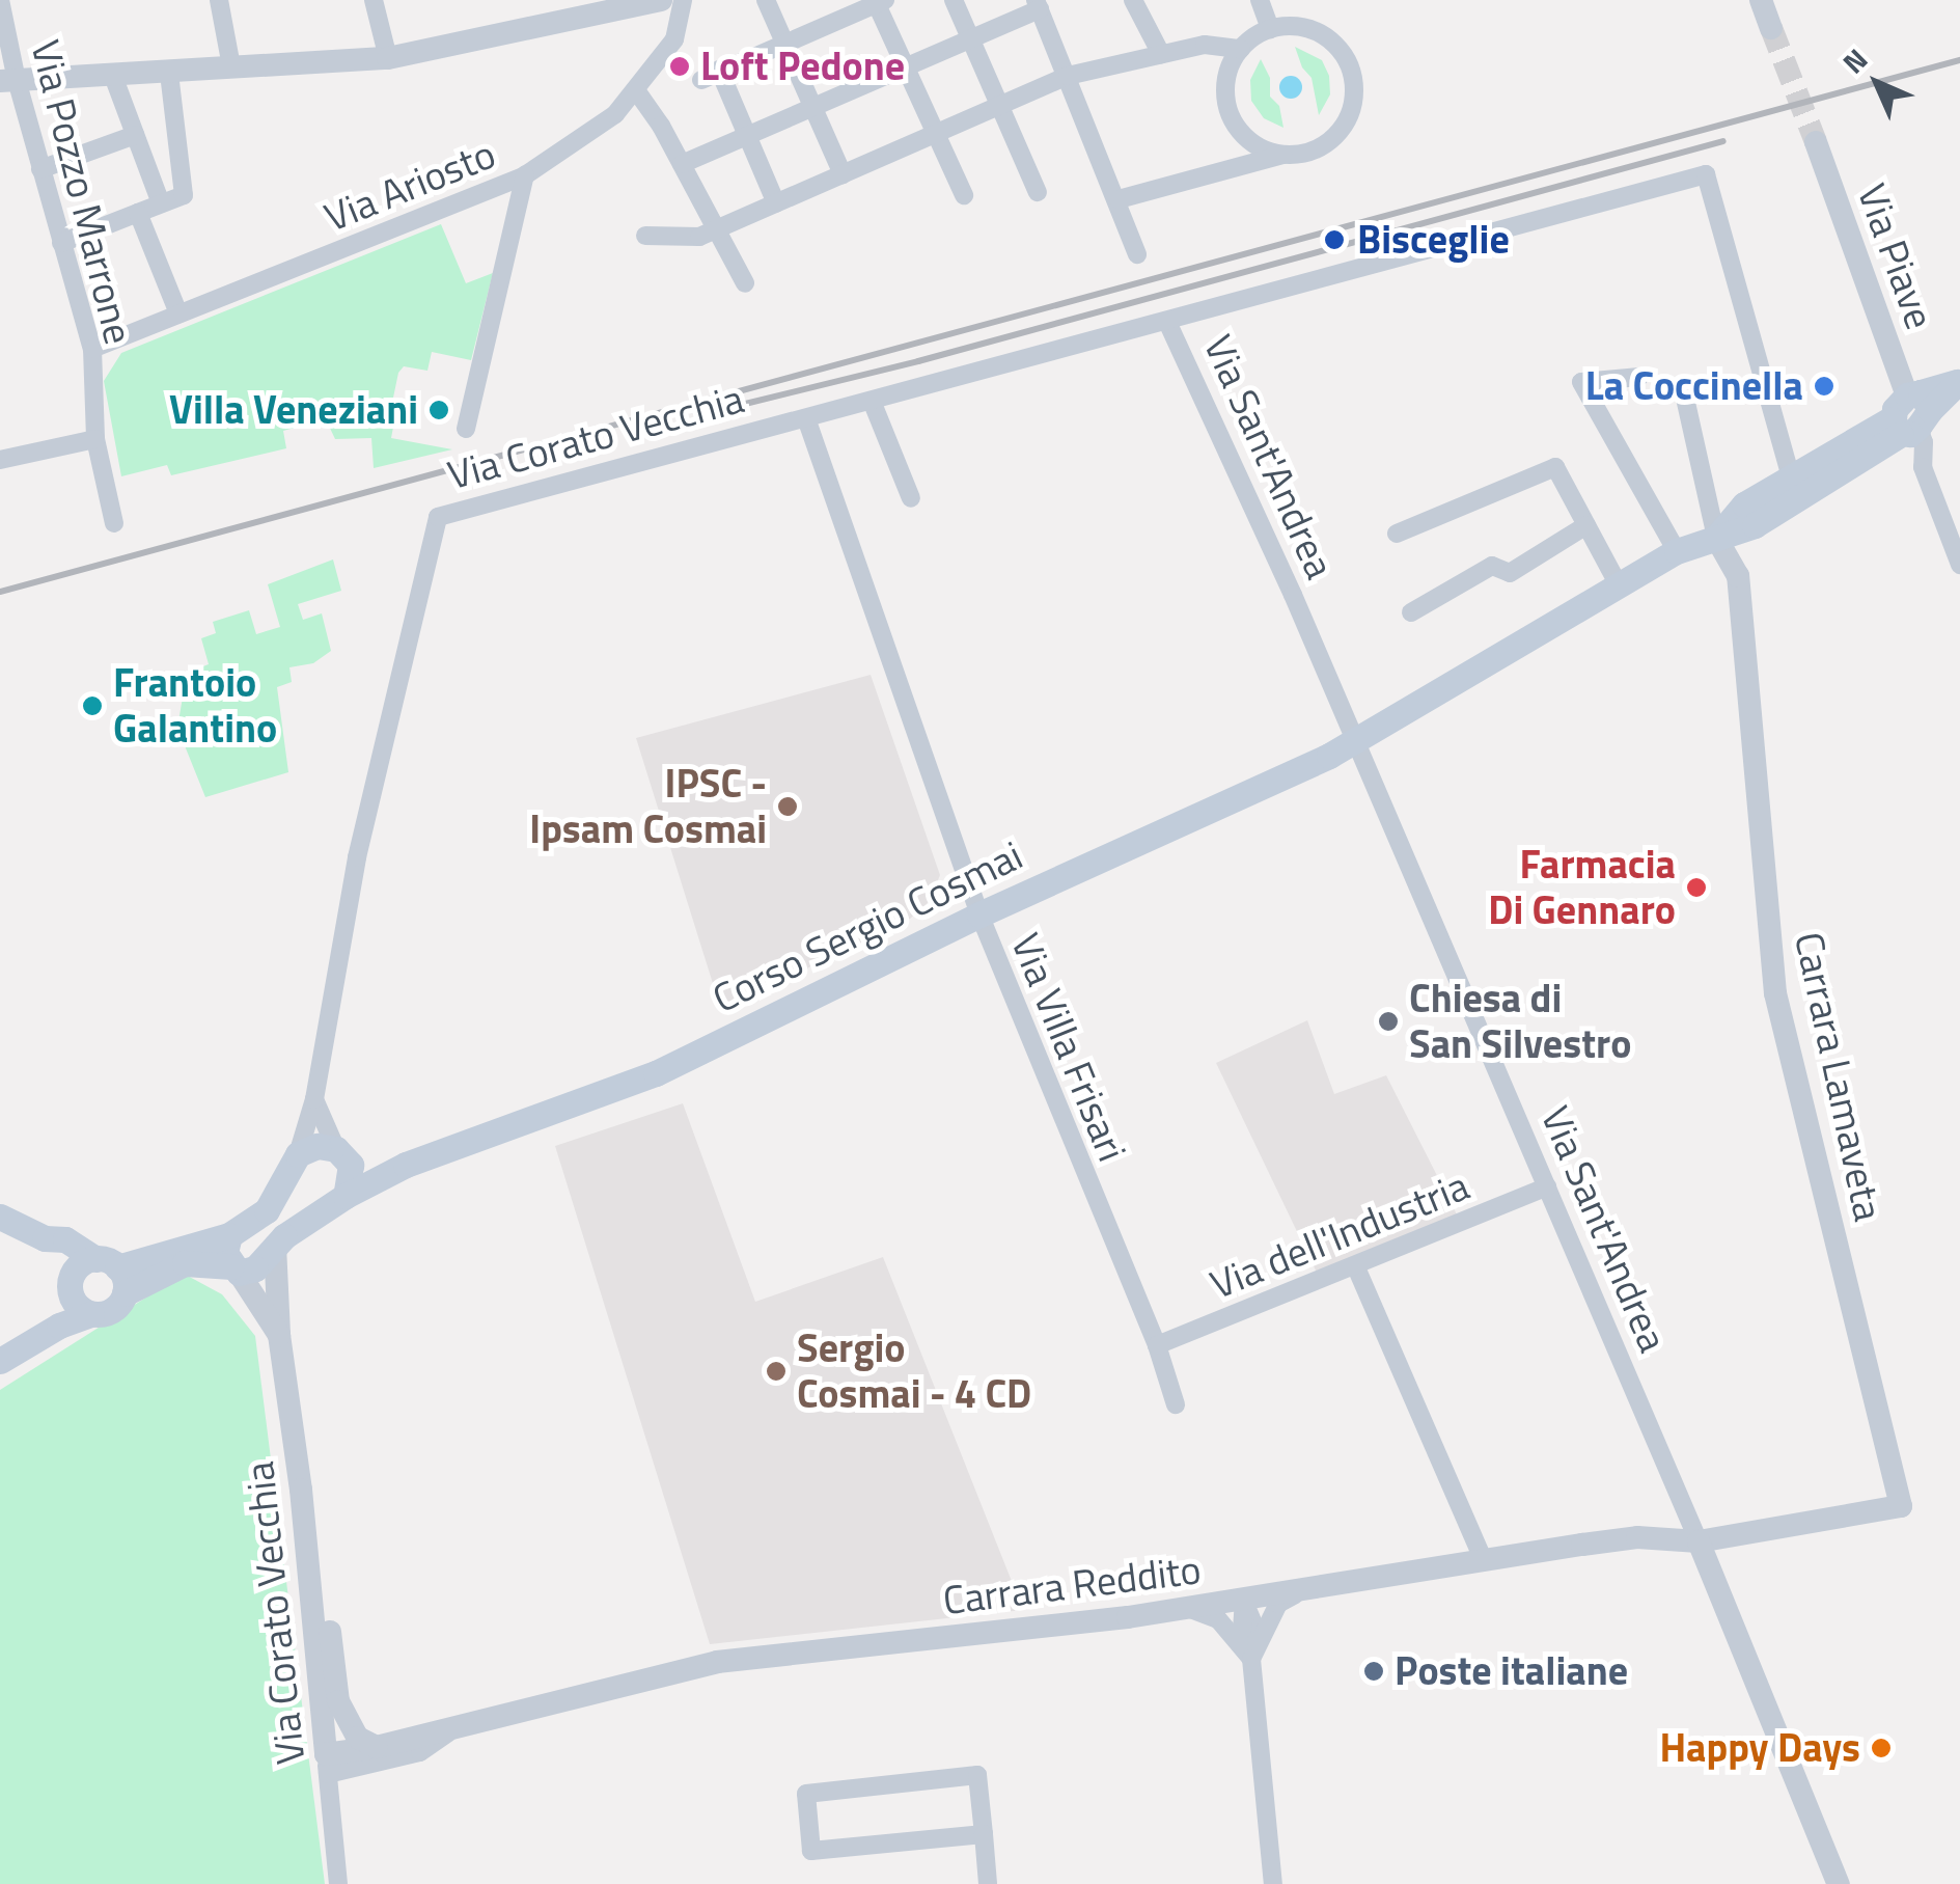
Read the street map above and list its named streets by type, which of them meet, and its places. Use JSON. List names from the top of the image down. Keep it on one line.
{"streets":{"main road":["Corso Sergio Cosmai"],"street":["Via Ariosto","Via Pozzo Marrone","Via Piave","Via Corato Vecchia","Via Sant'Andrea","Via Villa Frisari","Carrara Lamaveta","Via dell'Industria","Carrara Reddito"]},"crossings":[["Via Ariosto","Via Pozzo Marrone"],["Via Piave","Corso Sergio Cosmai"],["Via Corato Vecchia","Via Sant'Andrea"],["Via Corato Vecchia","Corso Sergio Cosmai"],["Via Corato Vecchia","Via Villa Frisari"],["Via Corato Vecchia","Carrara Reddito"],["Via Sant'Andrea","Corso Sergio Cosmai"],["Via Sant'Andrea","Via dell'Industria"],["Via Sant'Andrea","Carrara Reddito"],["Corso Sergio Cosmai","Via Villa Frisari"],["Corso Sergio Cosmai","Carrara Lamaveta"],["Via Villa Frisari","Via dell'Industria"],["Carrara Lamaveta","Carrara Reddito"]],"places":["Loft Pedone","Bisceglie","La Coccinella","Villa Veneziani","Frantoio Galantino","IPSC - Ipsam Cosmai","Farmacia Di Gennaro","Chiesa di San Silvestro","Sergio Cosmai - 4 CD","Poste italiane","Happy Days"],"north":"top left"}
